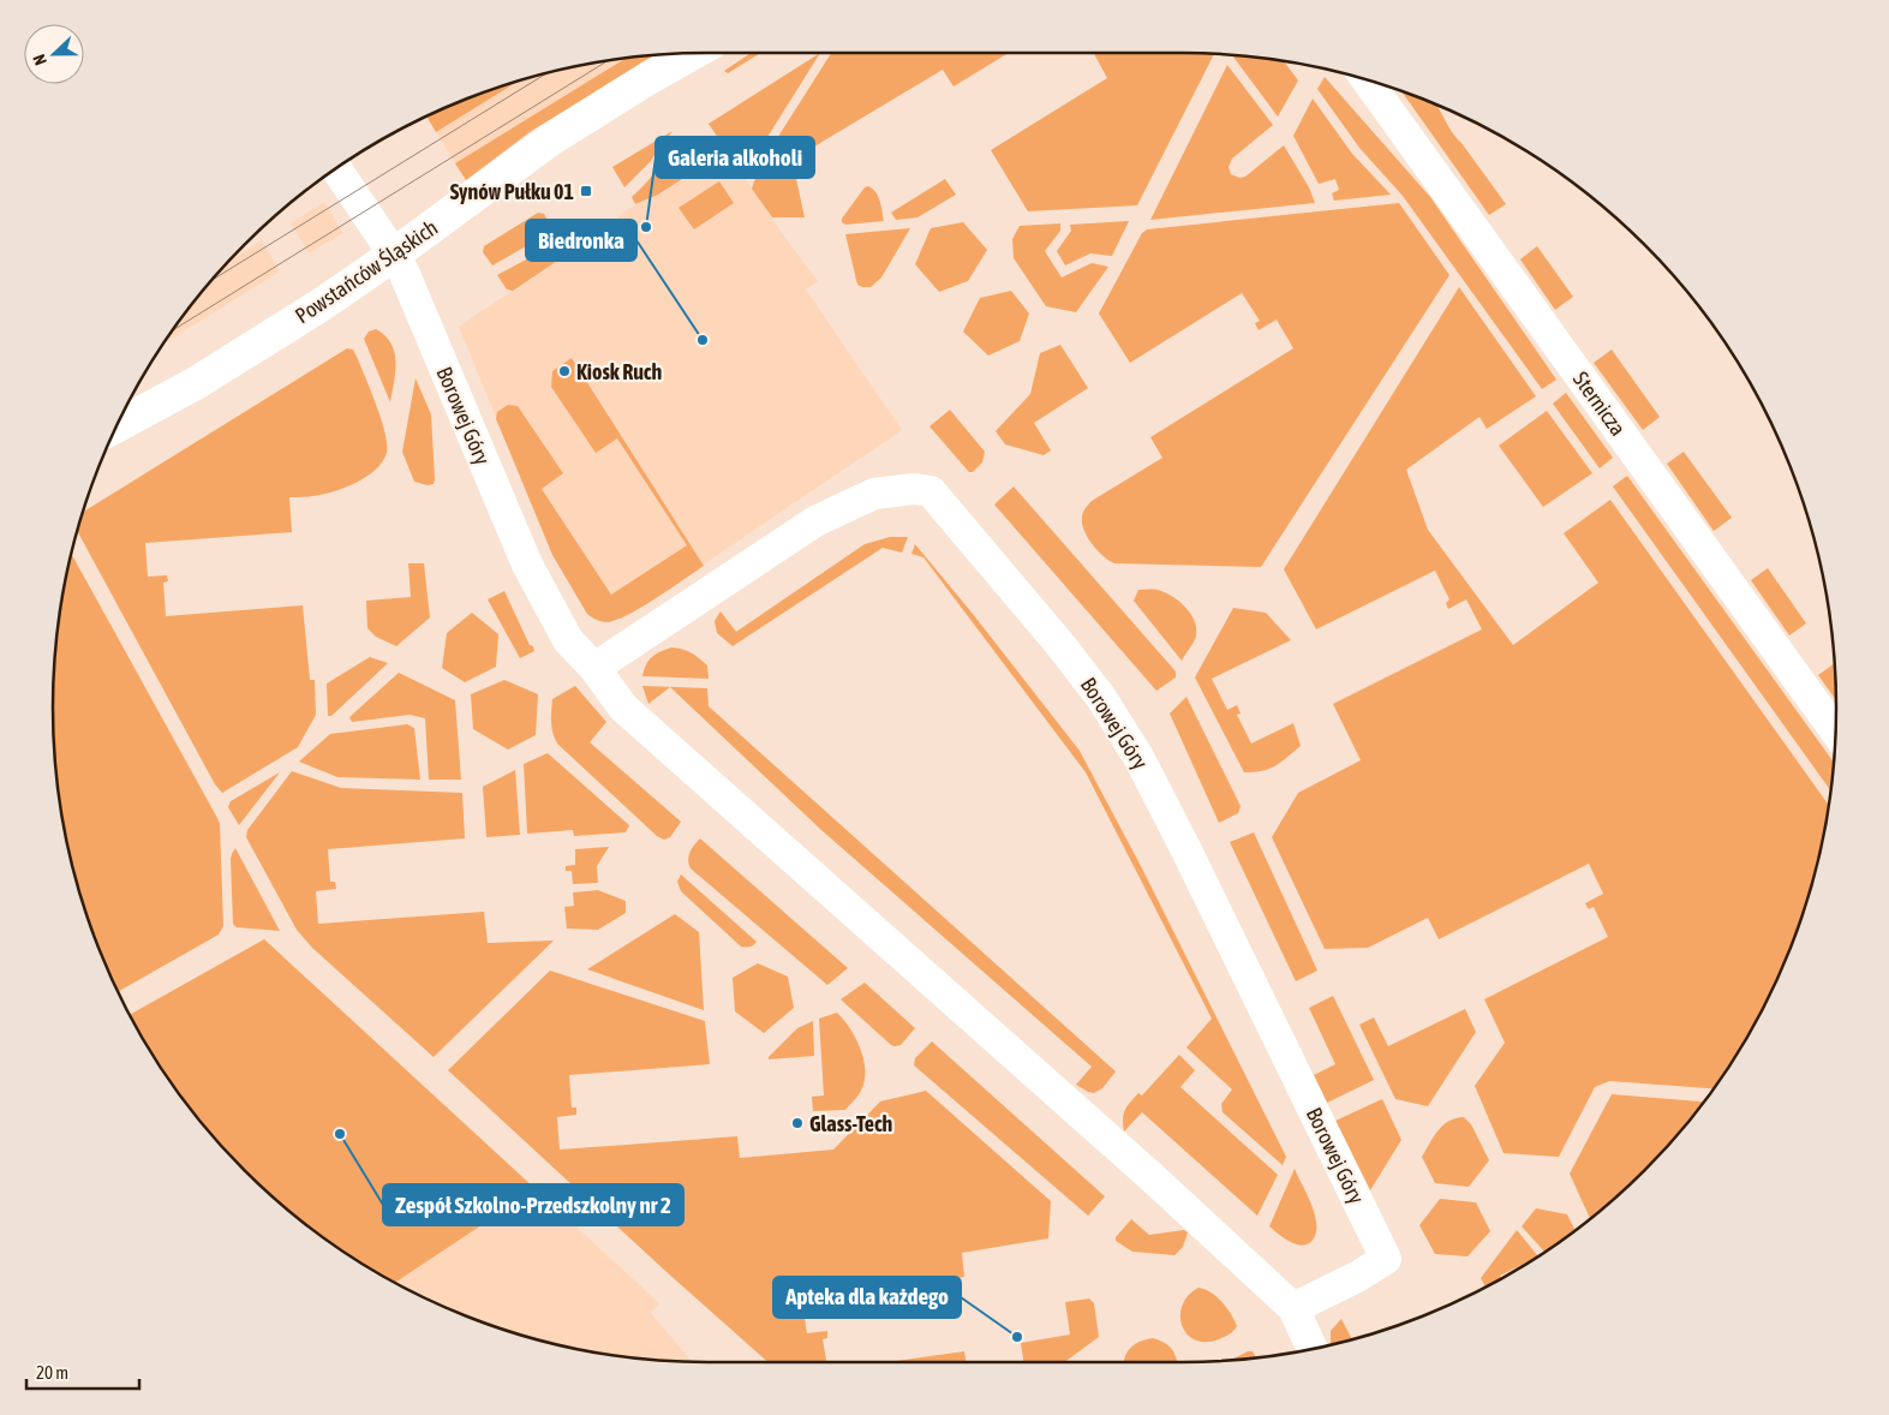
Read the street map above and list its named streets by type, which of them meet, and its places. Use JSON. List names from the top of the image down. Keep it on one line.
{"streets":{"main road":["Powstańców Śląskich"],"street":["Sternicza","Borowej Góry"]},"crossings":[["Powstańców Śląskich","Borowej Góry"]],"places":{"transit":["Synów Pułku 01"],"other":["Galeria alkoholi","Biedronka","Kiosk Ruch","Glass-Tech","Zespół Szkolno-Przedszkolny nr 2","Apteka dla każdego"]},"scale_bar":"20 m","north":"left"}
